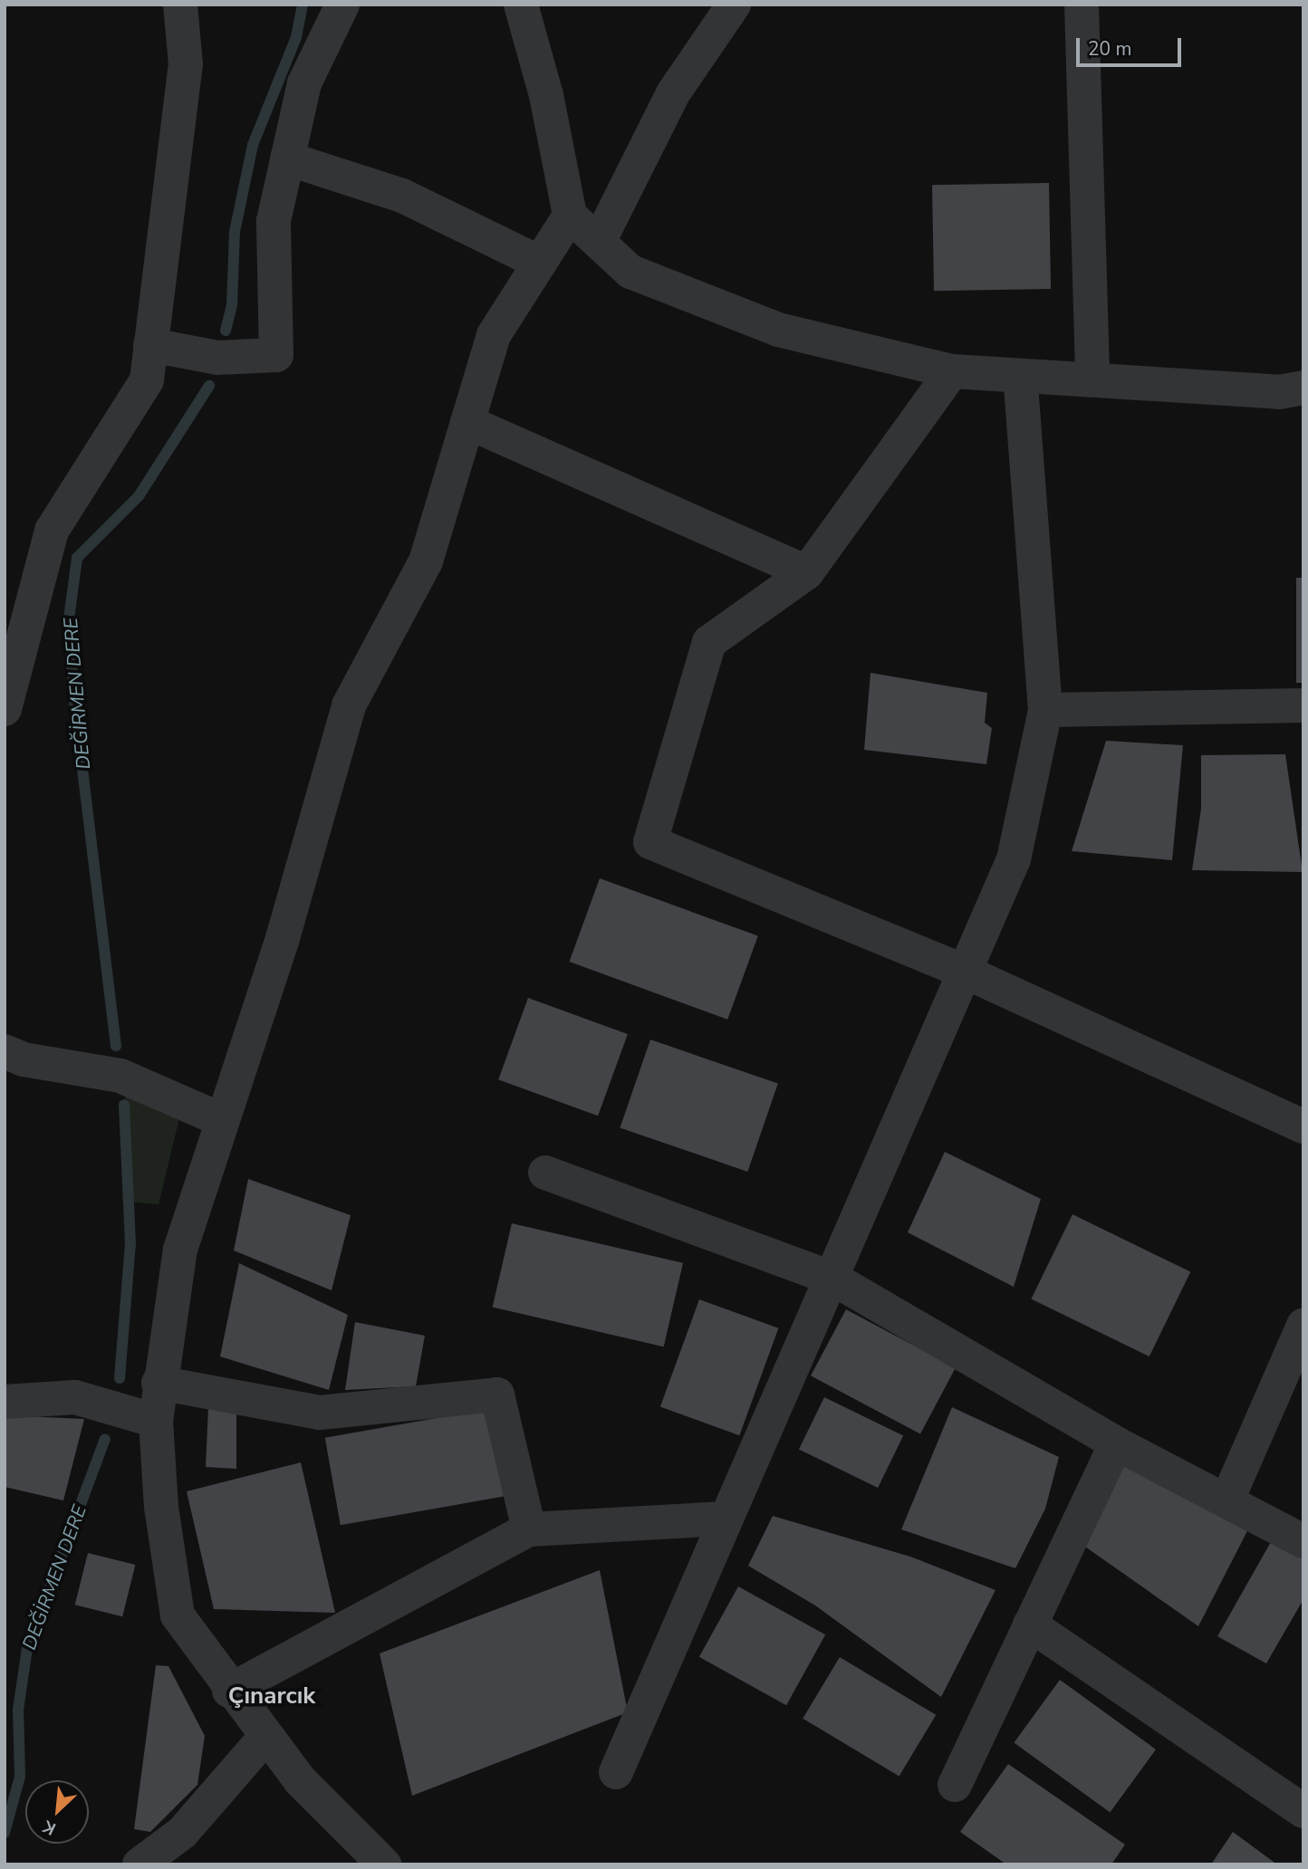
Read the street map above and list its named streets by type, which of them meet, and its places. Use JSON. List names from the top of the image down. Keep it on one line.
{"districts":["Çınarcık"],"water":["DEĞİRMEN DERE"],"scale_bar":"20 m","north":"bottom left"}
